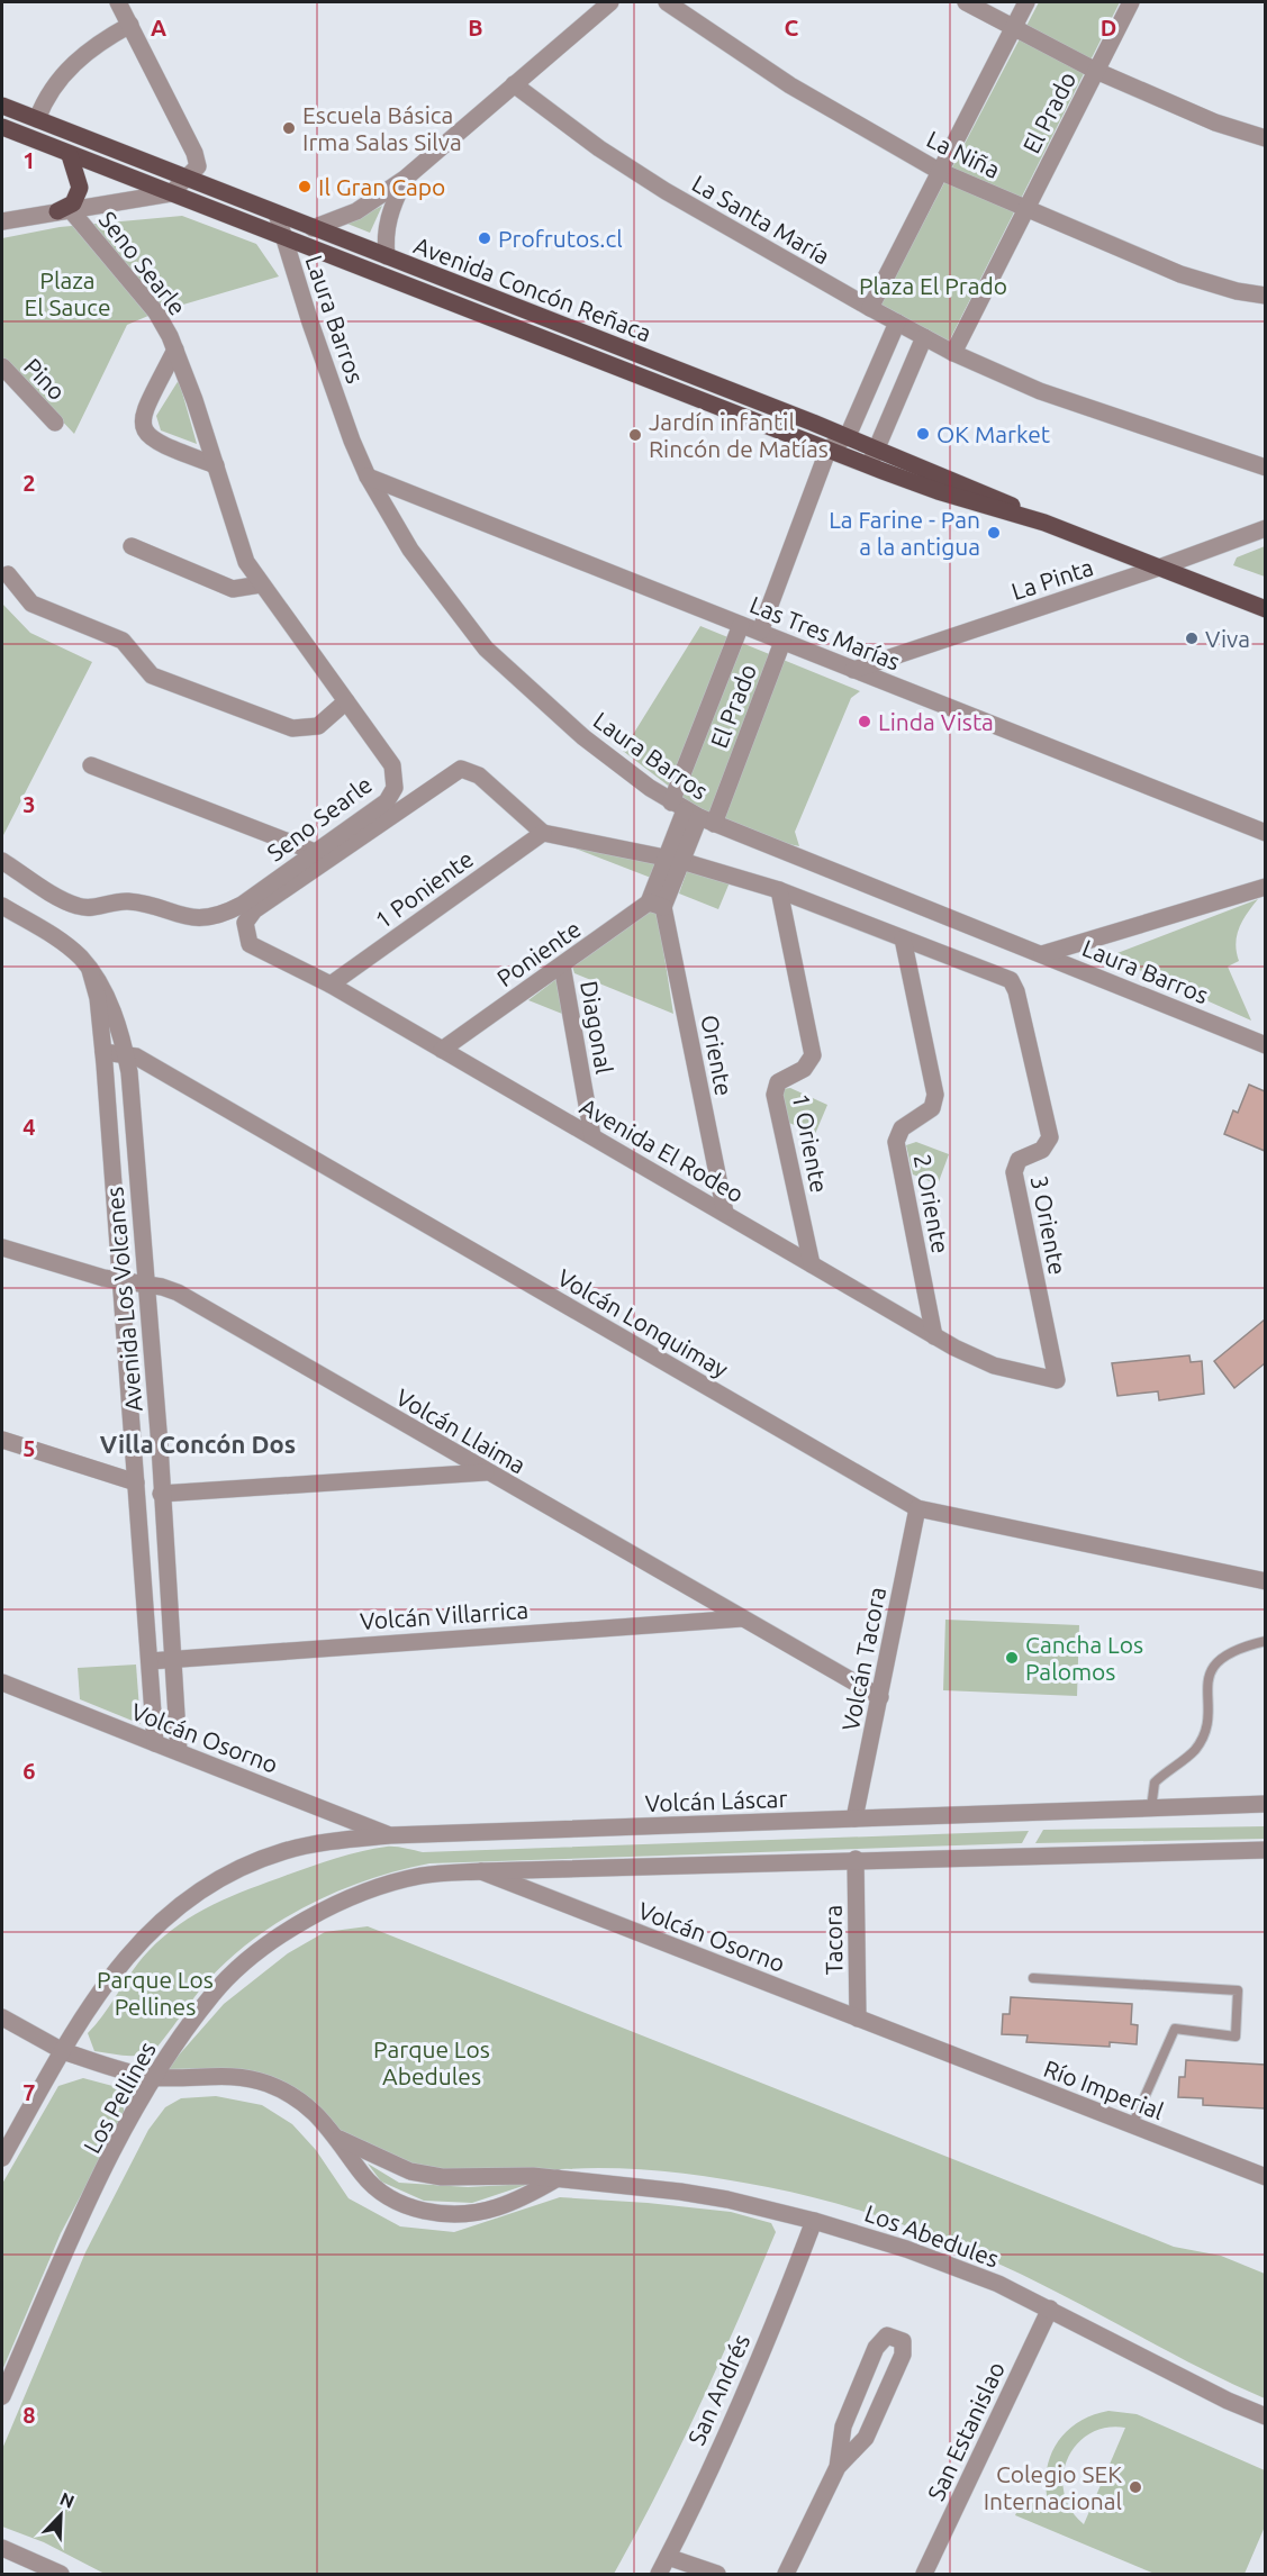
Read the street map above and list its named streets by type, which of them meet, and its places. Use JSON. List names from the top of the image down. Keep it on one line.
{"streets":{"main road":["Avenida Concón Reñaca"],"street":["El Prado","La Niña","La Santa María","Seno Searle","Laura Barros","Pino","La Pinta","Las Tres Marías","1 Poniente","Poniente","Diagonal","Oriente","1 Oriente","Avenida El Rodeo","2 Oriente","3 Oriente","Avenida Los Volcanes","Volcán Lonquimay","Volcán Llaima","Volcán Villarrica","Volcán Tacora","Volcán Osorno","Volcán Láscar","Tacora","Río Imperial","Los Pellines","Los Abedules","San Andrés","San Estanislao"]},"crossings":[["El Prado","La Niña"],["El Prado","La Santa María"],["El Prado","Avenida Concón Reñaca"],["El Prado","Laura Barros"],["El Prado","Las Tres Marías"],["El Prado","Poniente"],["El Prado","Oriente"],["Avenida Concón Reñaca","Laura Barros"],["Avenida Concón Reñaca","La Pinta"],["Laura Barros","Las Tres Marías"],["La Pinta","Las Tres Marías"],["1 Poniente","Avenida El Rodeo"],["Poniente","Diagonal"],["Poniente","Oriente"],["Poniente","Avenida El Rodeo"],["Diagonal","Avenida El Rodeo"],["Oriente","Avenida El Rodeo"],["1 Oriente","Avenida El Rodeo"],["Avenida El Rodeo","2 Oriente"],["Avenida El Rodeo","3 Oriente"],["2 Oriente","3 Oriente"],["Avenida Los Volcanes","Volcán Lonquimay"],["Avenida Los Volcanes","Volcán Llaima"],["Avenida Los Volcanes","Volcán Villarrica"],["Avenida Los Volcanes","Volcán Osorno"],["Volcán Lonquimay","Volcán Tacora"],["Volcán Llaima","Volcán Villarrica"],["Volcán Llaima","Volcán Tacora"],["Volcán Tacora","Volcán Láscar"],["Volcán Osorno","Volcán Láscar"],["Volcán Osorno","Tacora"],["Volcán Osorno","Río Imperial"],["Volcán Osorno","Los Pellines"],["Los Pellines","Los Abedules"],["Los Abedules","San Andrés"],["Los Abedules","San Estanislao"]],"districts":["Villa Concón Dos"],"parks":["Plaza El Sauce","Plaza El Prado","Parque Los Pellines","Parque Los Abedules"],"places":["Escuela Básica Irma Salas Silva","Il Gran Capo","Profrutos.cl","OK Market","Jardín infantil Rincón de Matías","La Farine - Pan a la antigua","Viva","Linda Vista","Cancha Los Palomos","Colegio SEK Internacional"],"north":"top right","grid":{"columns":["A","B","C","D"],"rows":["1","2","3","4","5","6","7","8"]}}
